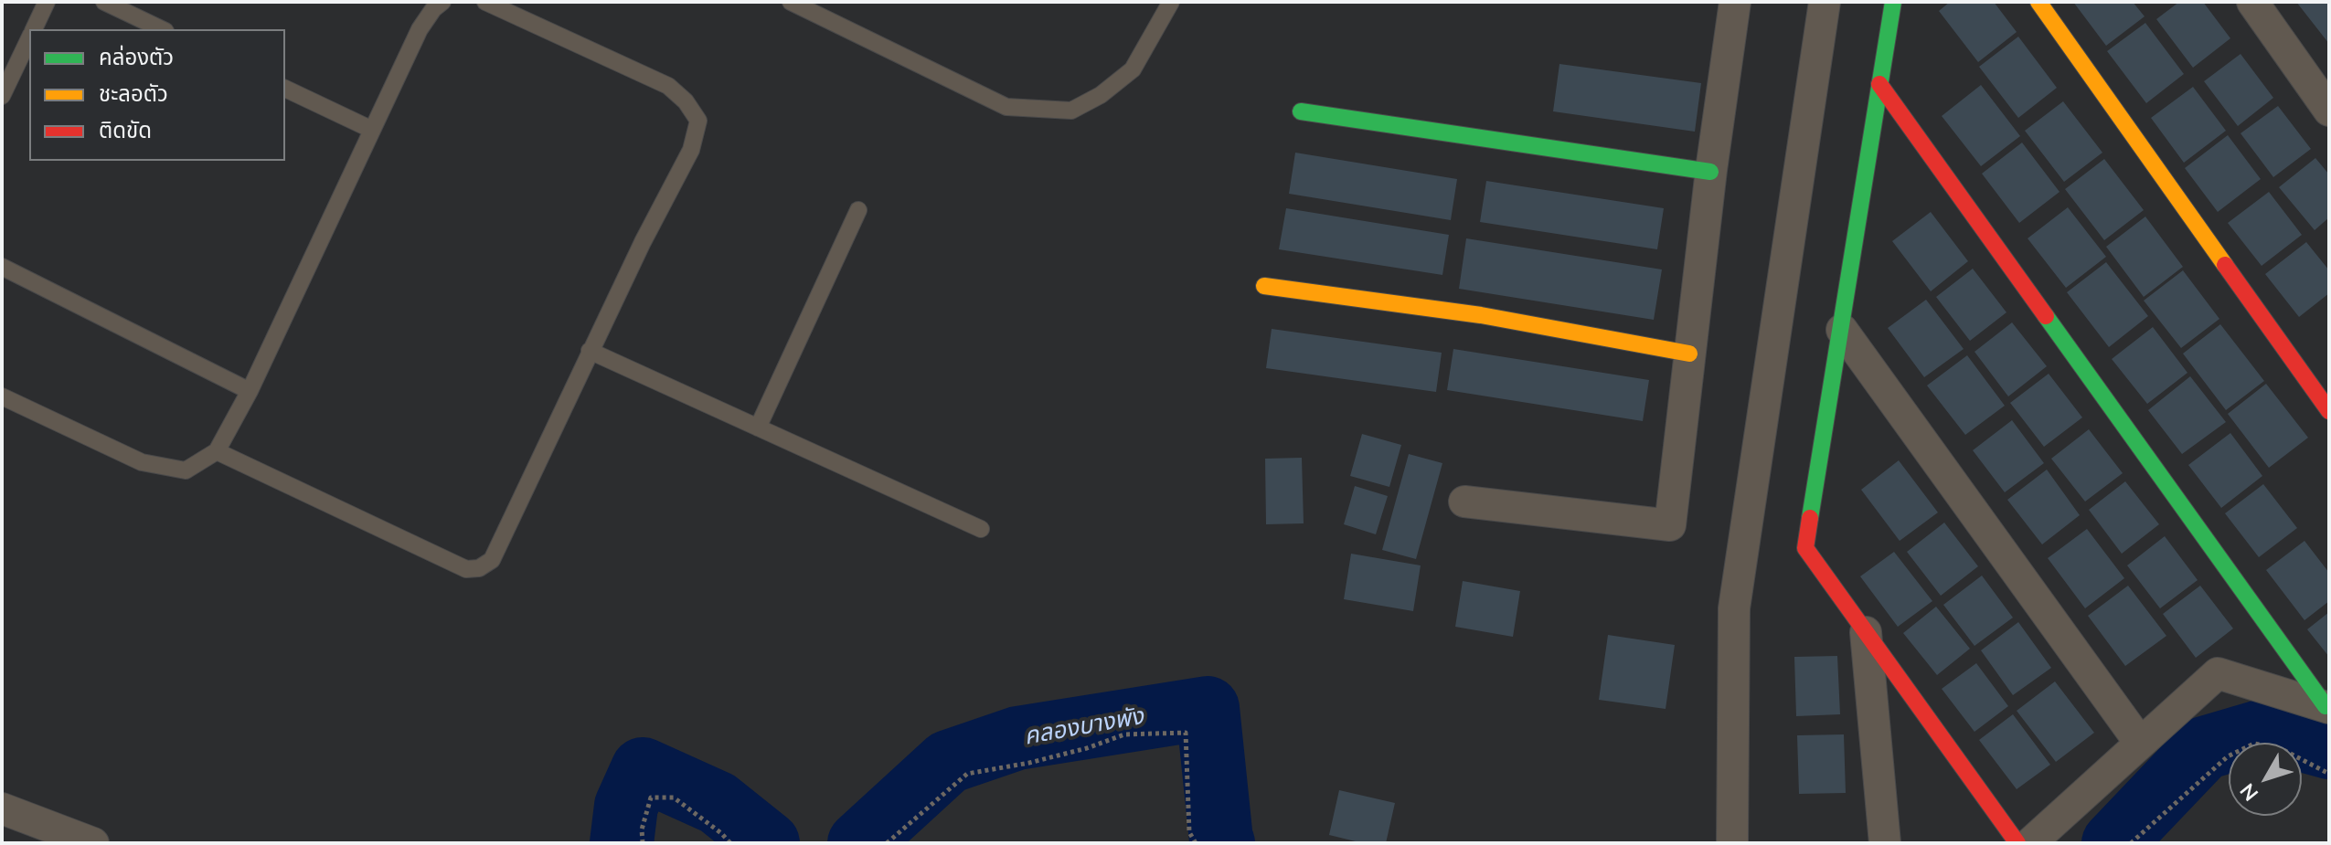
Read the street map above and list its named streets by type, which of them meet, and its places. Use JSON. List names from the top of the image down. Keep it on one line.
{"water":["คลองบางพัง"],"legend":["คล่องตัว","ชะลอตัว","ติดขัด"],"north":"bottom left"}
